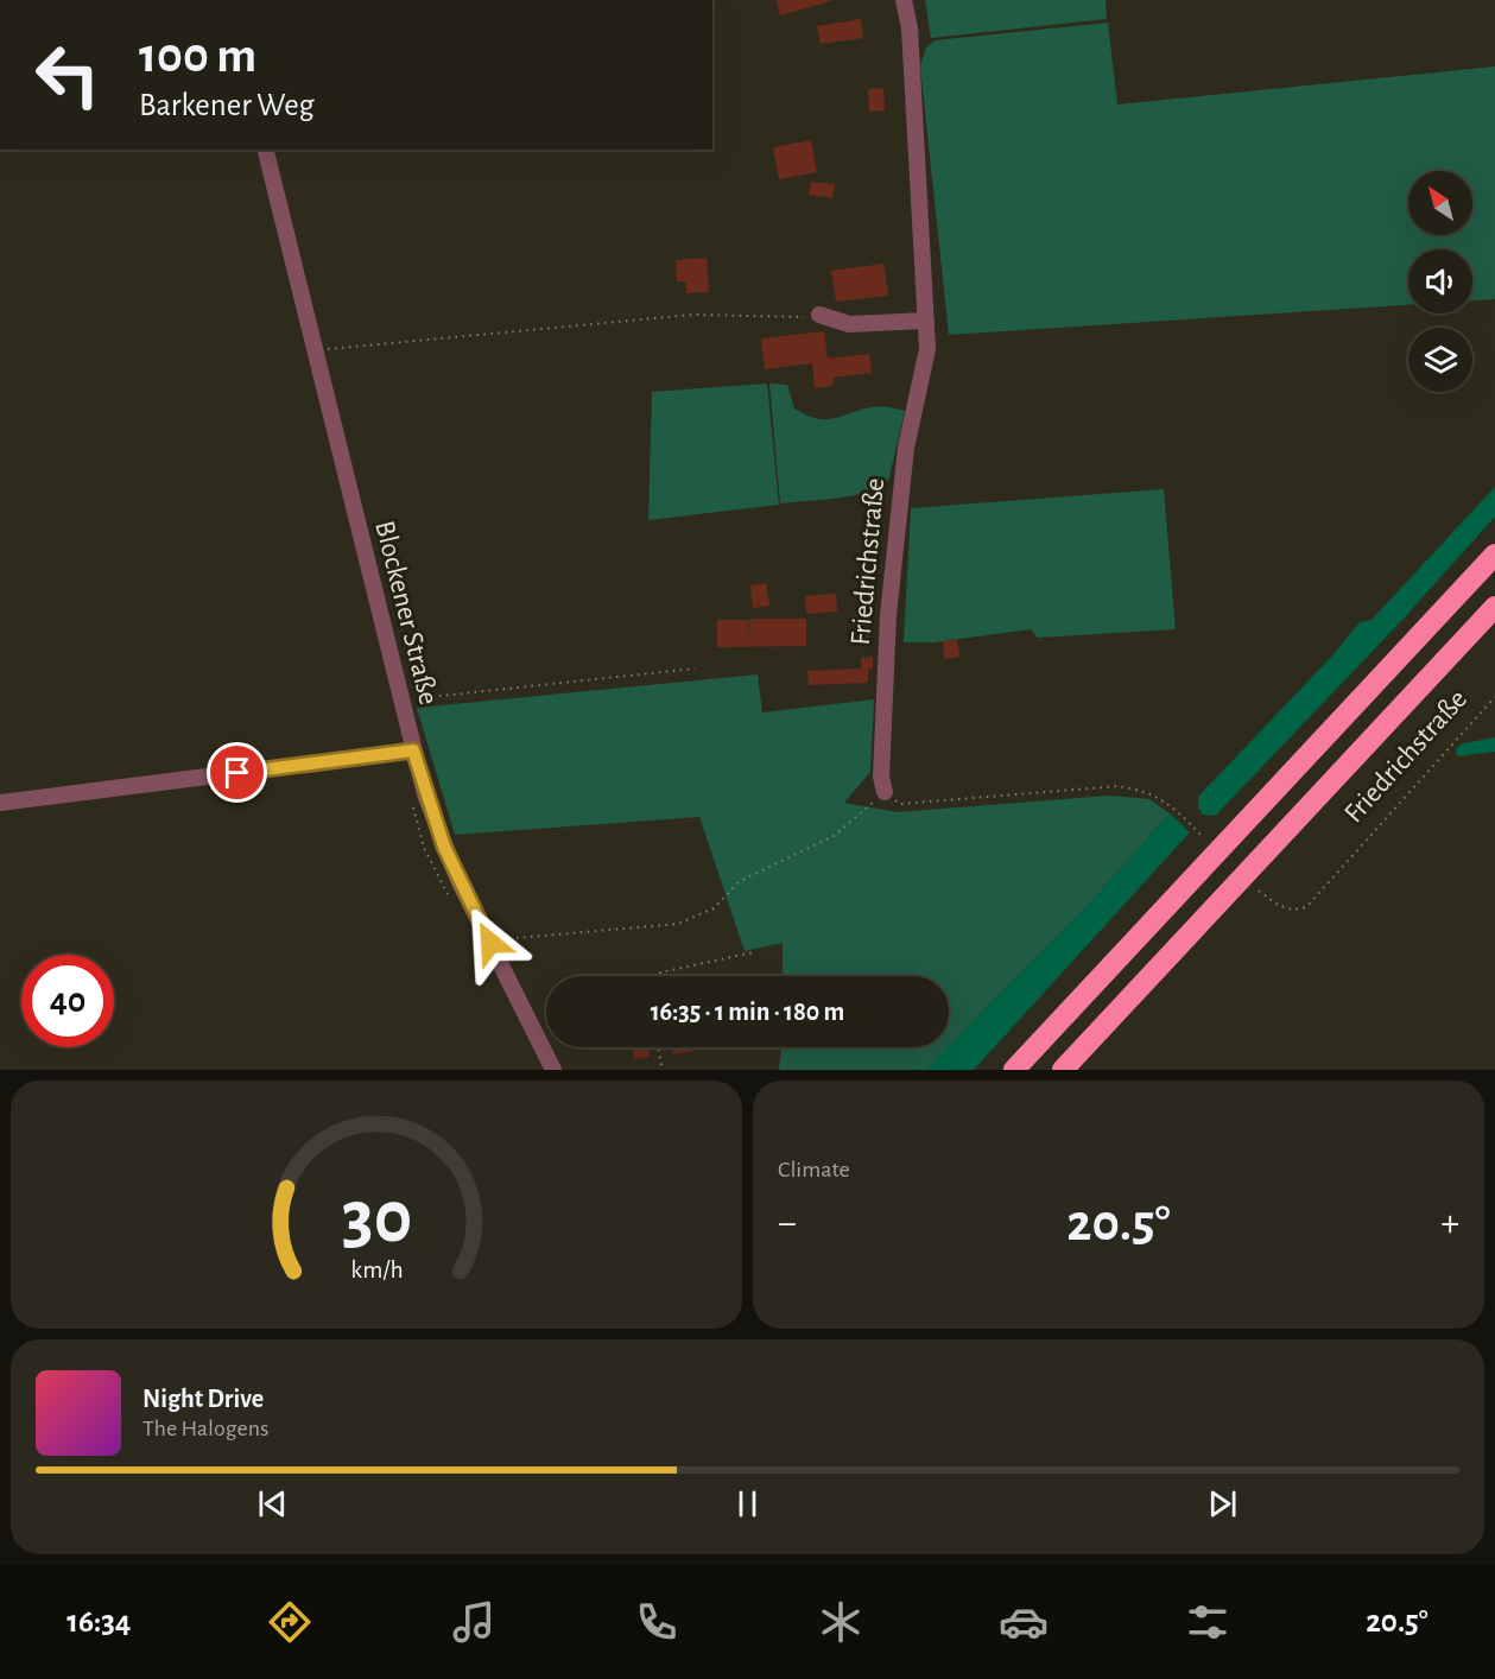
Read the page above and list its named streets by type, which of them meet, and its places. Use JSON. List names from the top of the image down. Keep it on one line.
{"streets":{"street":["Friedrichstraße","Blockener Straße"]},"north":"top left","page":{"turn":["100 m","Barkener Weg"],"limit":"40","trip":"16:35 · 1 min · 180 m","tile":"Climate","heat":["−","20.5°","+"],"song":["Night Drive","The Halogens"],"tabs":["16:34","20.5°"],"gauge":["30","km/h"]}}
